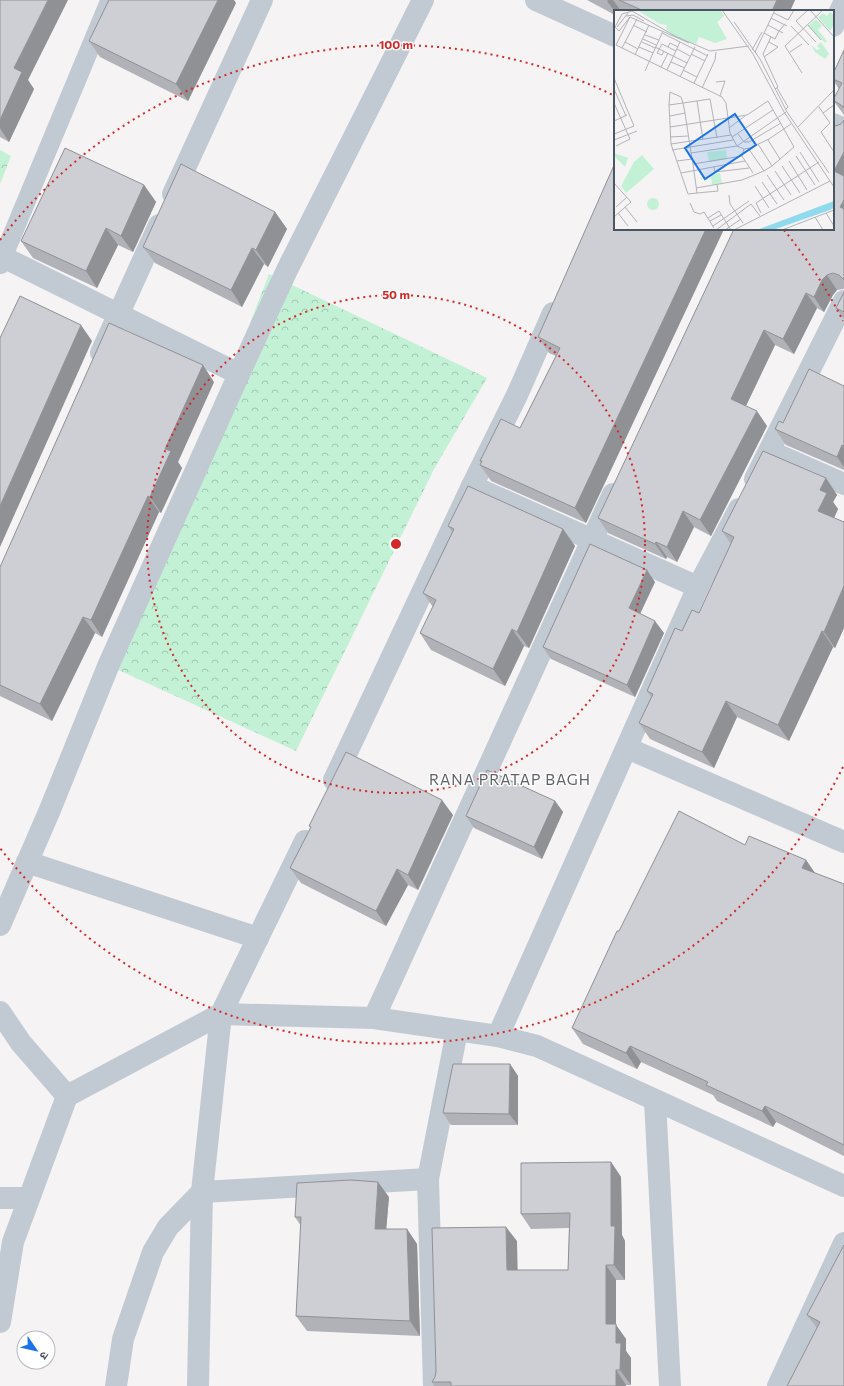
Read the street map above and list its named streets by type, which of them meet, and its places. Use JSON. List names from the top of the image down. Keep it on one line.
{"districts":["RANA PRATAP BAGH"],"north":"bottom right","rings":["100 m","50 m"]}
